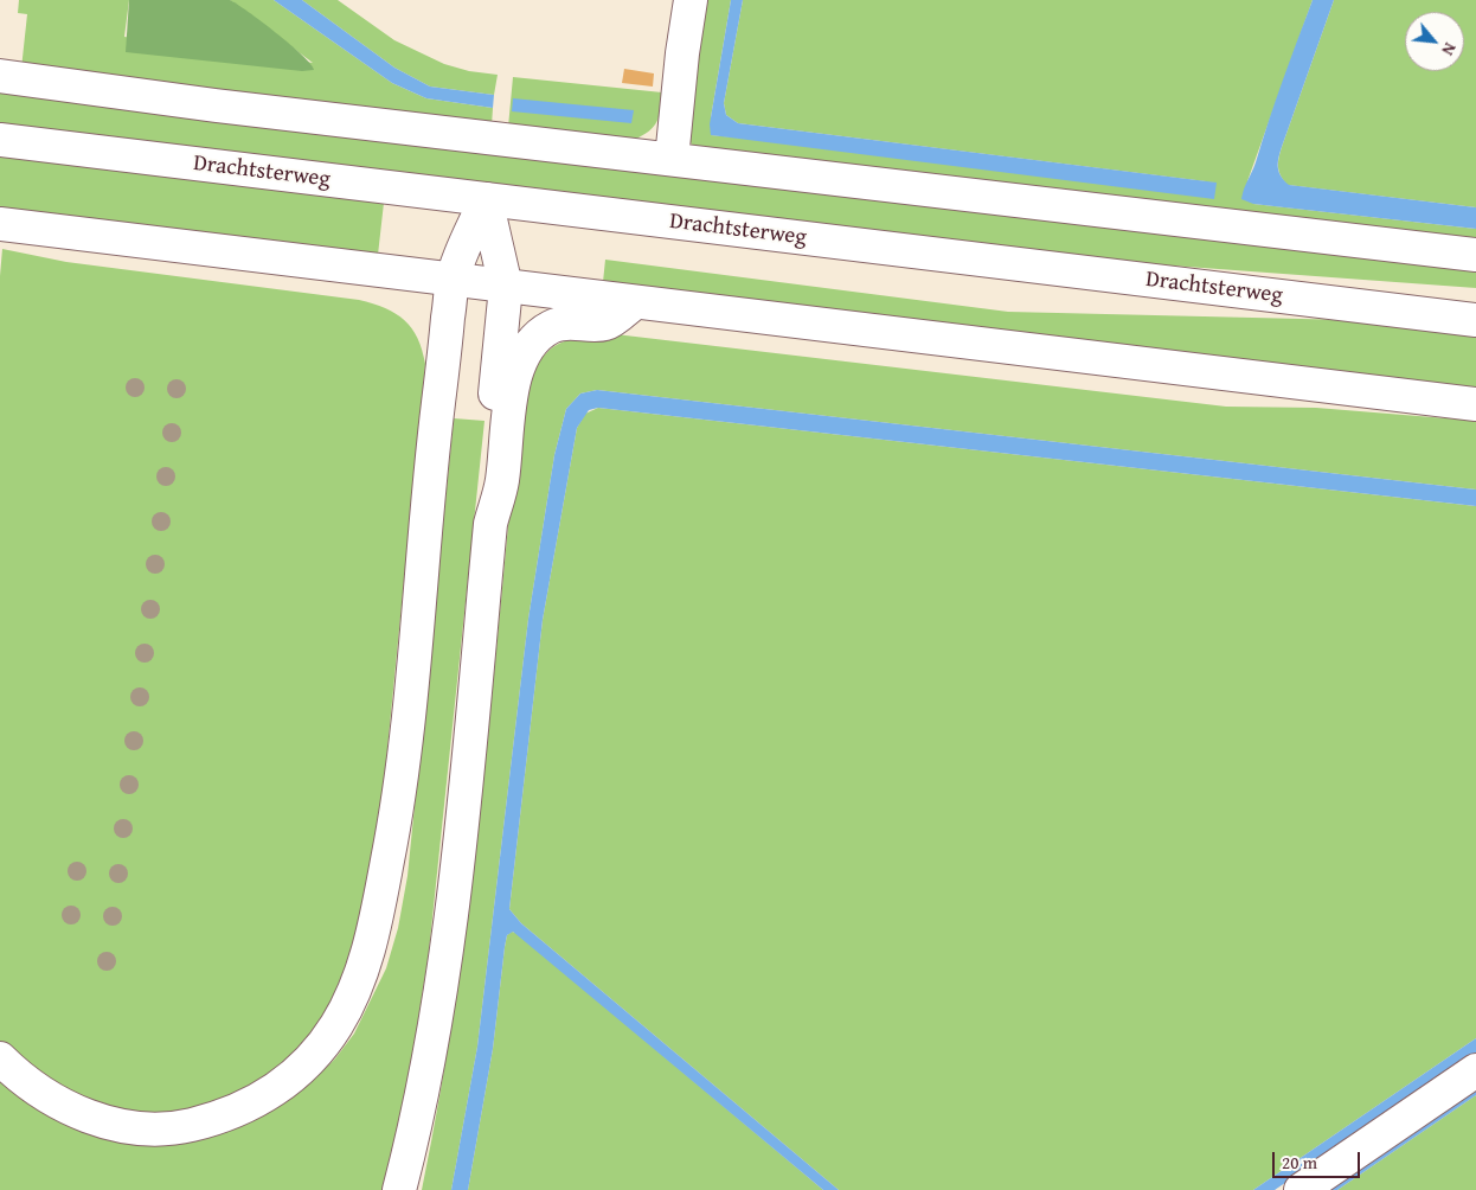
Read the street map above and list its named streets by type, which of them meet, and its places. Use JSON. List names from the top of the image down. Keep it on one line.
{"streets":{"main road":["Drachtsterweg"]},"scale_bar":"20 m","north":"bottom right"}
